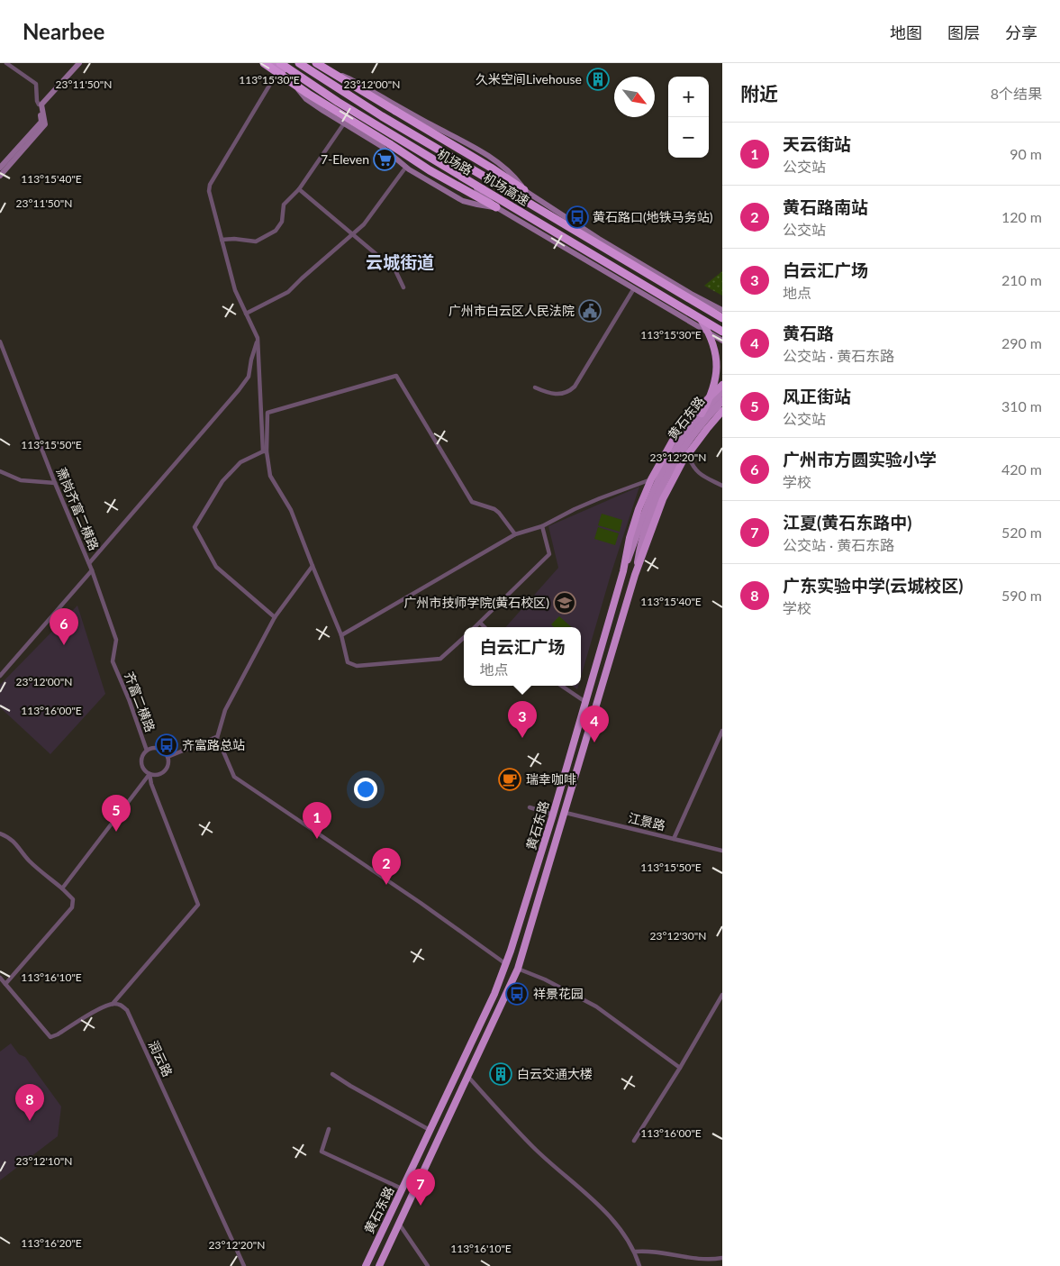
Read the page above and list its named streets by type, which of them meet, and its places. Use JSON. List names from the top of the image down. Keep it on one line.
{"streets":{"highway":["机场路","机场高速","黄石东路"],"street":["萧岗齐富二横路","齐富二横路","江景路","润云路"]},"crossings":[["机场路","机场高速"],["黄石东路","江景路"],["萧岗齐富二横路","齐富二横路"]],"districts":["云城街道"],"places":{"building":["久米空间Livehouse","白云交通大楼"],"supermarket":["7-Eleven"],"bus stop":["黄石路口(地铁马务站)","齐富路总站","祥景花园"],"public building":["广州市白云区人民法院"],"school or university":["广州市技师学院(黄石校区)"],"cafe":["瑞幸咖啡"]},"north":"bottom right","page":{"header":"Nearbee","nav":["地图","图层","分享"],"heading":["附近","8个结果"],"map_buttons":["+","−"],"list":[{"mark":"1","name":"天云街站","note":"公交站","value":"90 m"},{"mark":"2","name":"黄石路南站","note":"公交站","value":"120 m"},{"mark":"3","name":"白云汇广场","note":"地点","value":"210 m"},{"mark":"4","name":"黄石路","note":"公交站 · 黄石东路","value":"290 m"},{"mark":"5","name":"风正街站","note":"公交站","value":"310 m"},{"mark":"6","name":"广州市方圆实验小学","note":"学校","value":"420 m"},{"mark":"7","name":"江夏(黄石东路中)","note":"公交站 · 黄石东路","value":"520 m"},{"mark":"8","name":"广东实验中学(云城校区)","note":"学校","value":"590 m"}],"pins":["6","3","4","5","1","2","8","7"],"popup":["白云汇广场","地点"]},"coordinates":["113°15'30\"E","23°12'00\"N","23°11'50\"N","113°15'40\"E","113°15'50\"E","23°12'20\"N","113°16'00\"E","23°12'30\"N","113°16'10\"E","23°12'10\"N","113°16'20\"E"]}
